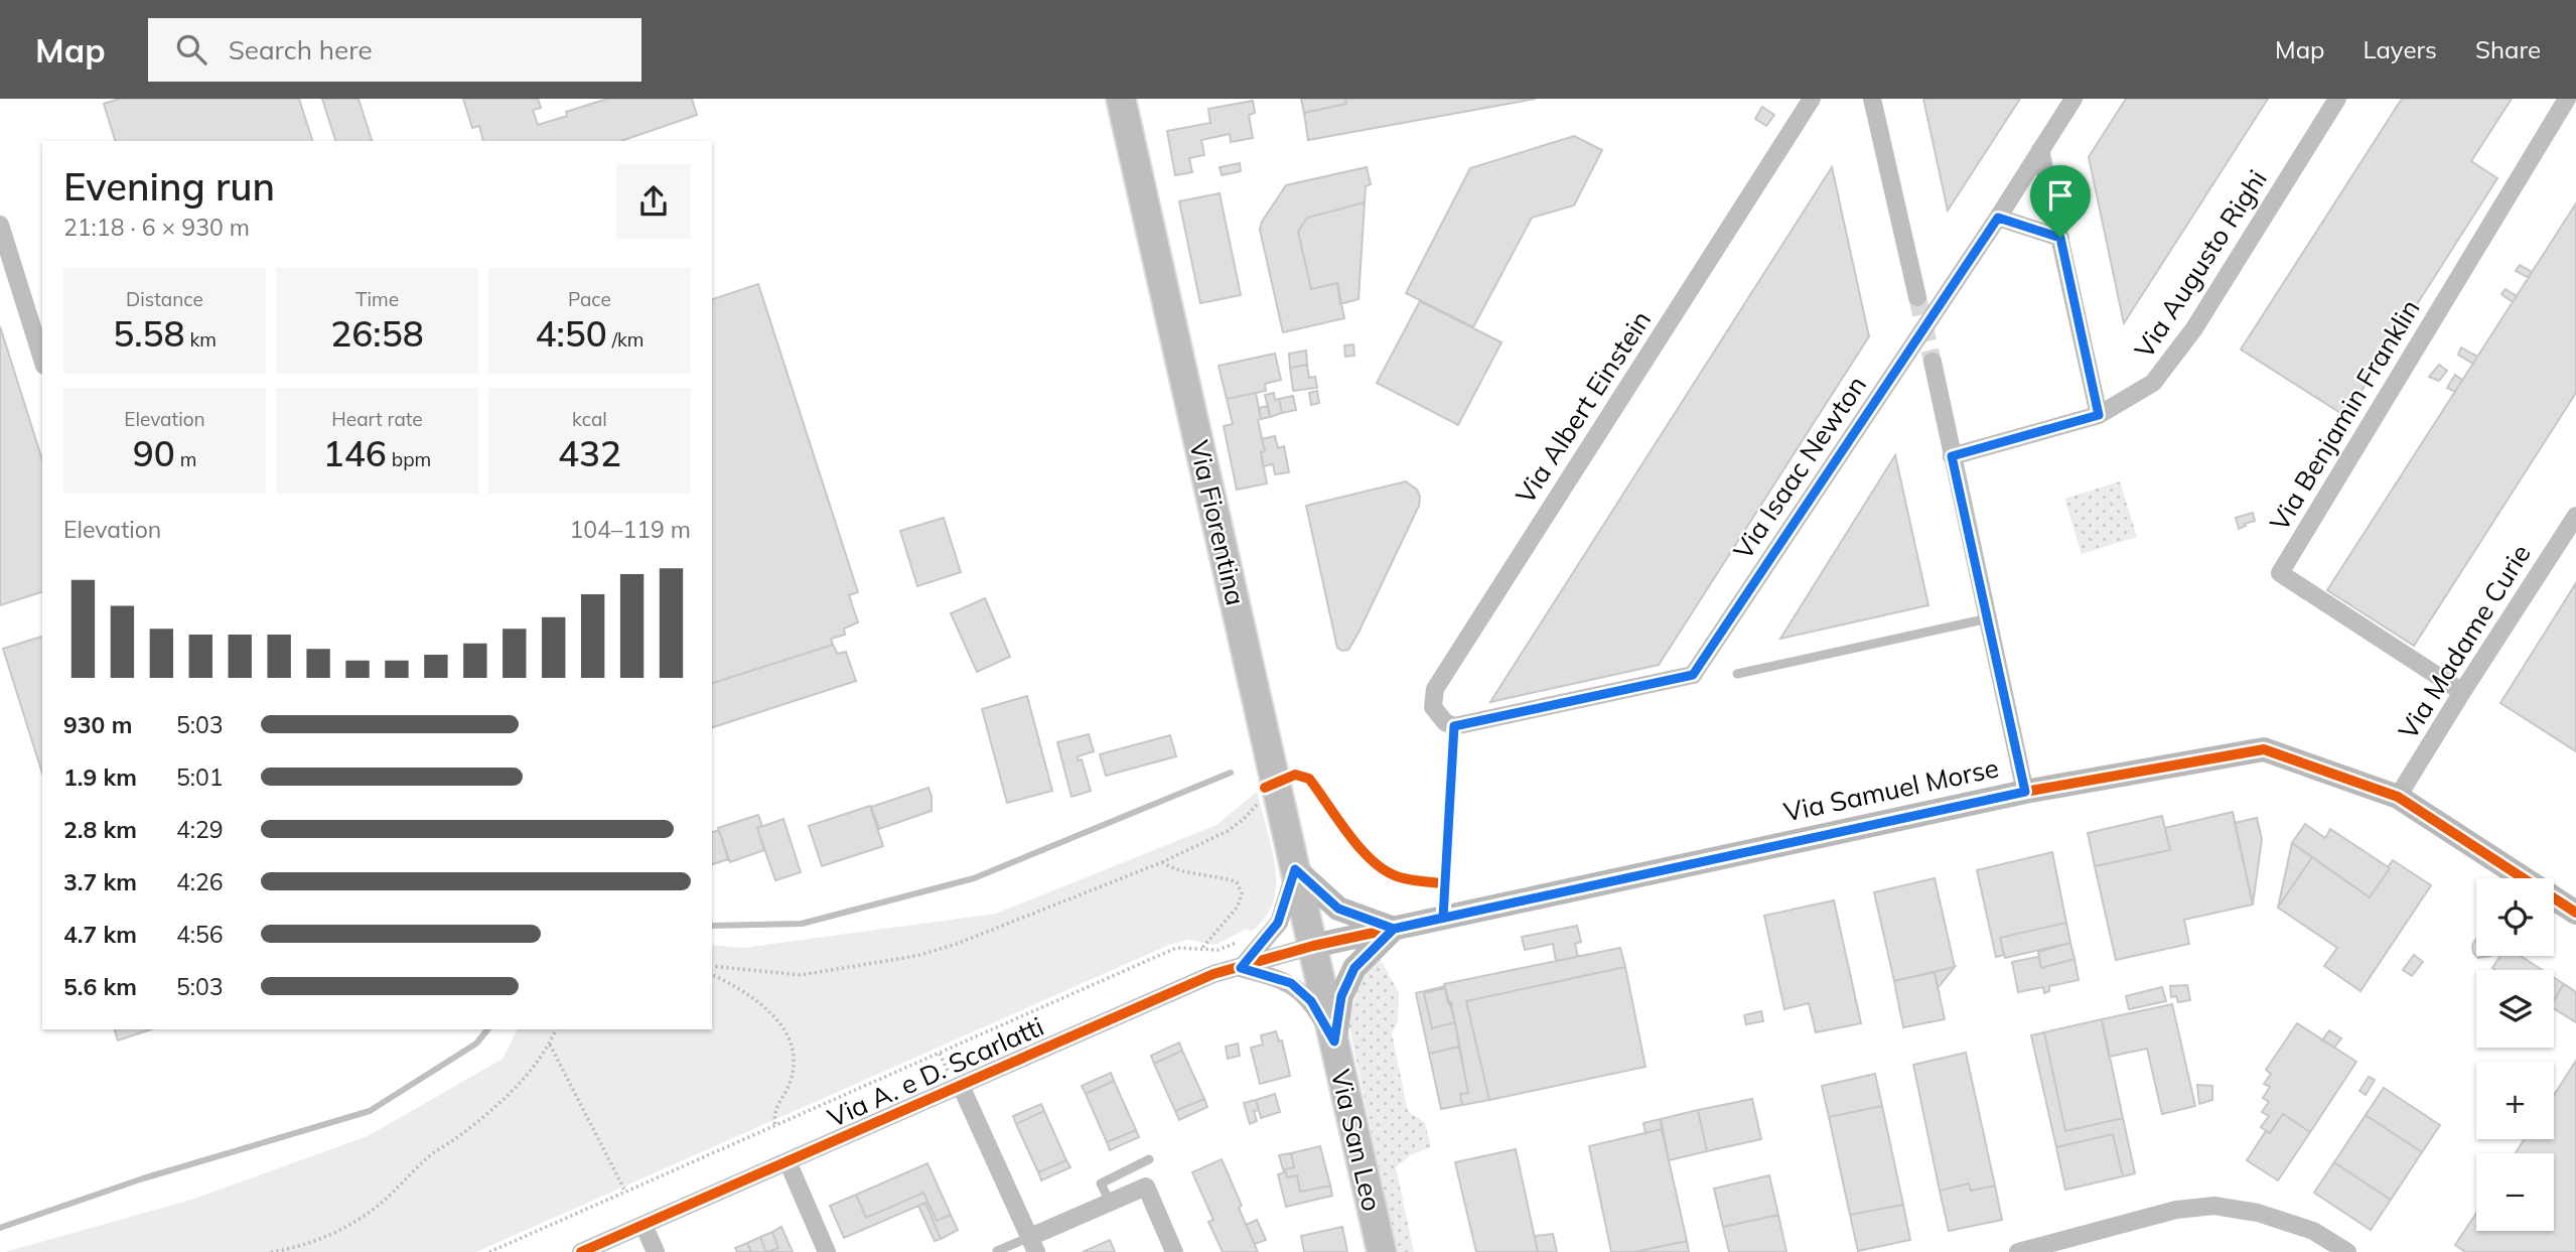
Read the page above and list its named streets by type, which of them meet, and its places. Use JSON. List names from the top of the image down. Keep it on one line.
{"streets":{"main road":["Via Fiorentina","Via San Leo"],"street":["Via Augusto Righi","Via Albert Einstein","Via Benjamin Franklin","Via Isaac Newton","Via Madame Curie","Via Samuel Morse","Via A. e D. Scarlatti"]},"crossings":[["Via Albert Einstein","Via Isaac Newton"],["Via Benjamin Franklin","Via Madame Curie"],["Via Fiorentina","Via Samuel Morse"],["Via Fiorentina","Via A. e D. Scarlatti"],["Via Fiorentina","Via San Leo"],["Via Madame Curie","Via Samuel Morse"],["Via Samuel Morse","Via A. e D. Scarlatti"],["Via Samuel Morse","Via San Leo"],["Via A. e D. Scarlatti","Via San Leo"]],"page":{"header":"Map","search":"Search here","nav":["Map","Layers","Share"],"heading":["Evening run","21:18 · 6 × 930 m"],"stats":[["Distance","5.58 km"],["Time","26:58"],["Pace","4:50 /km"],["Elevation","90 m"],["Heart rate","146 bpm"],["kcal","432"]],"chart":["Elevation","104–119 m"],"list":[{"name":"930 m","note":"5:03"},{"name":"1.9 km","note":"5:01"},{"name":"2.8 km","note":"4:29"},{"name":"3.7 km","note":"4:26"},{"name":"4.7 km","note":"4:56"},{"name":"5.6 km","note":"5:03"}],"map_buttons":["+","−"]}}
